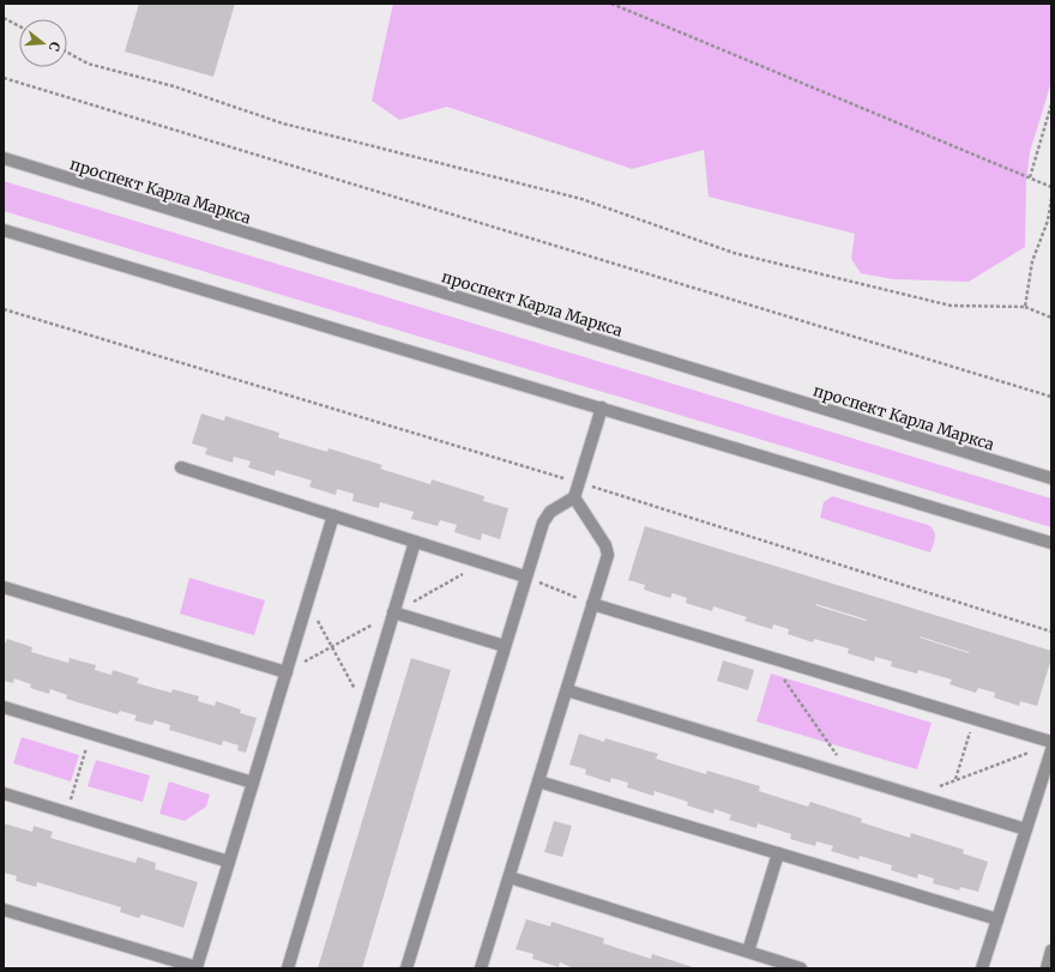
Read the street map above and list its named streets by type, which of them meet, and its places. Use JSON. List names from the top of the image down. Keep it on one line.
{"streets":{"street":["проспект Карла Маркса"]},"north":"right"}
